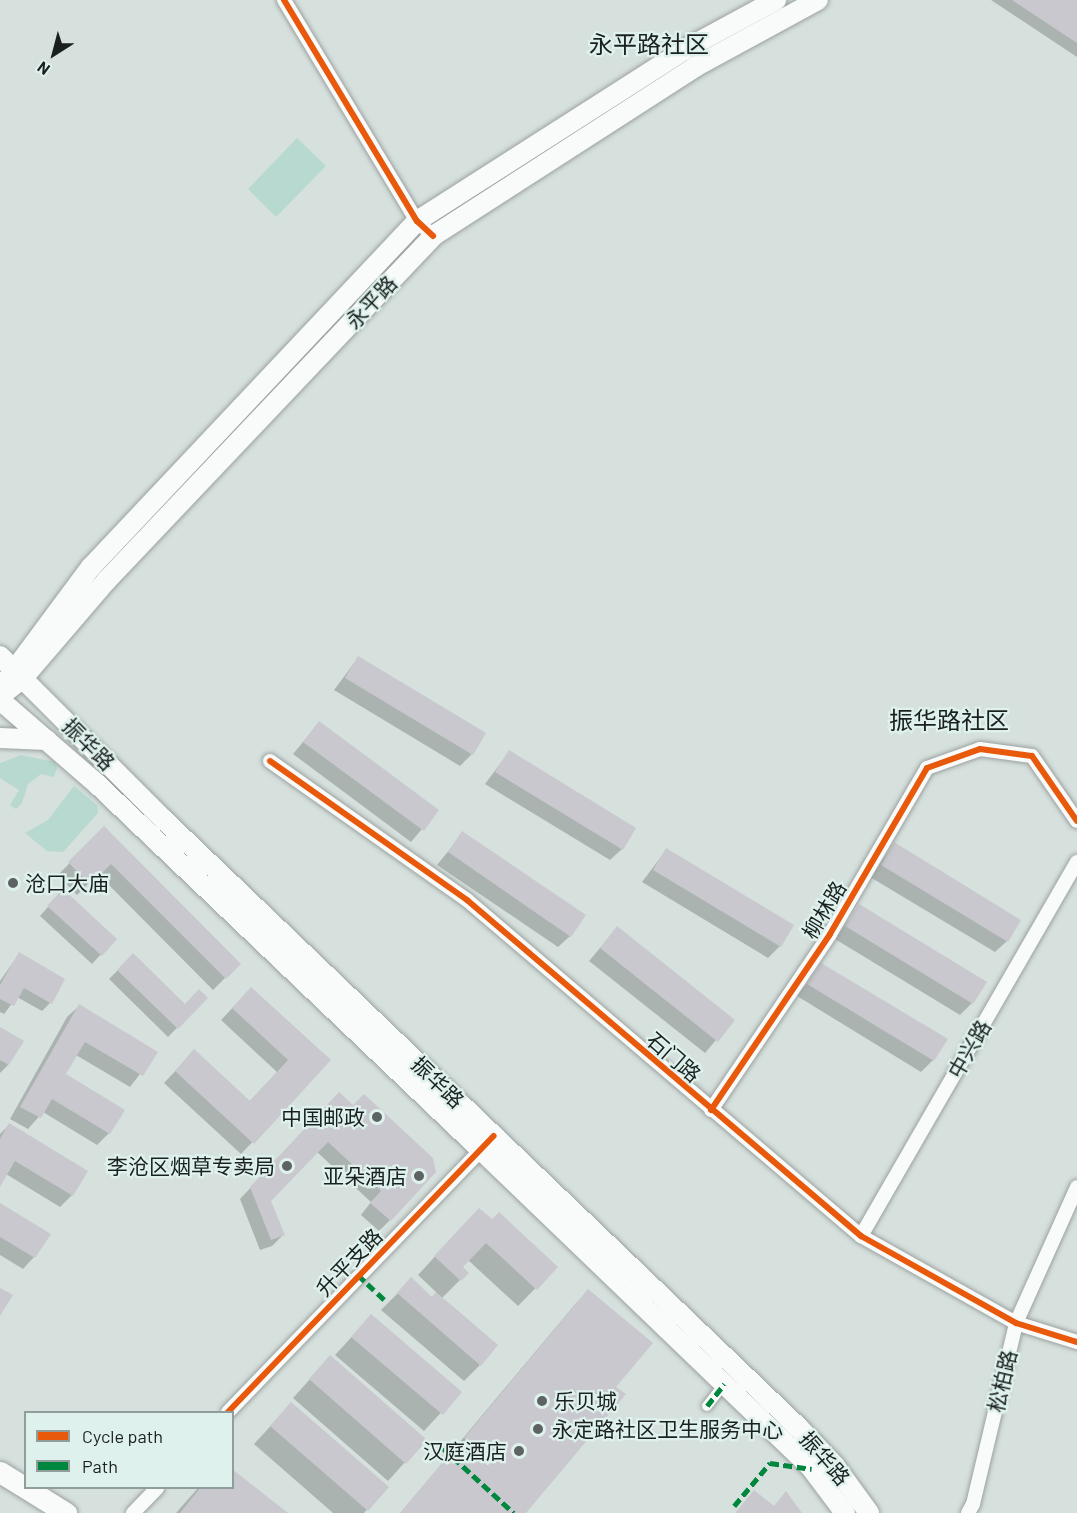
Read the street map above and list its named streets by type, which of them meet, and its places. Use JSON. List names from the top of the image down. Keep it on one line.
{"streets":{"main road":["永平路","振华路"],"street":["柳林路","中兴路","石门路","升平支路","松柏路"]},"crossings":[["永平路","振华路"],["振华路","升平支路"],["柳林路","石门路"],["中兴路","石门路"],["石门路","松柏路"]],"districts":["永平路社区","振华路社区"],"places":["沧口大庙","中国邮政","李沧区烟草专卖局","亚朵酒店","乐贝城","永定路社区卫生服务中心","汉庭酒店"],"legend":["Cycle path","Path"],"north":"bottom left"}
